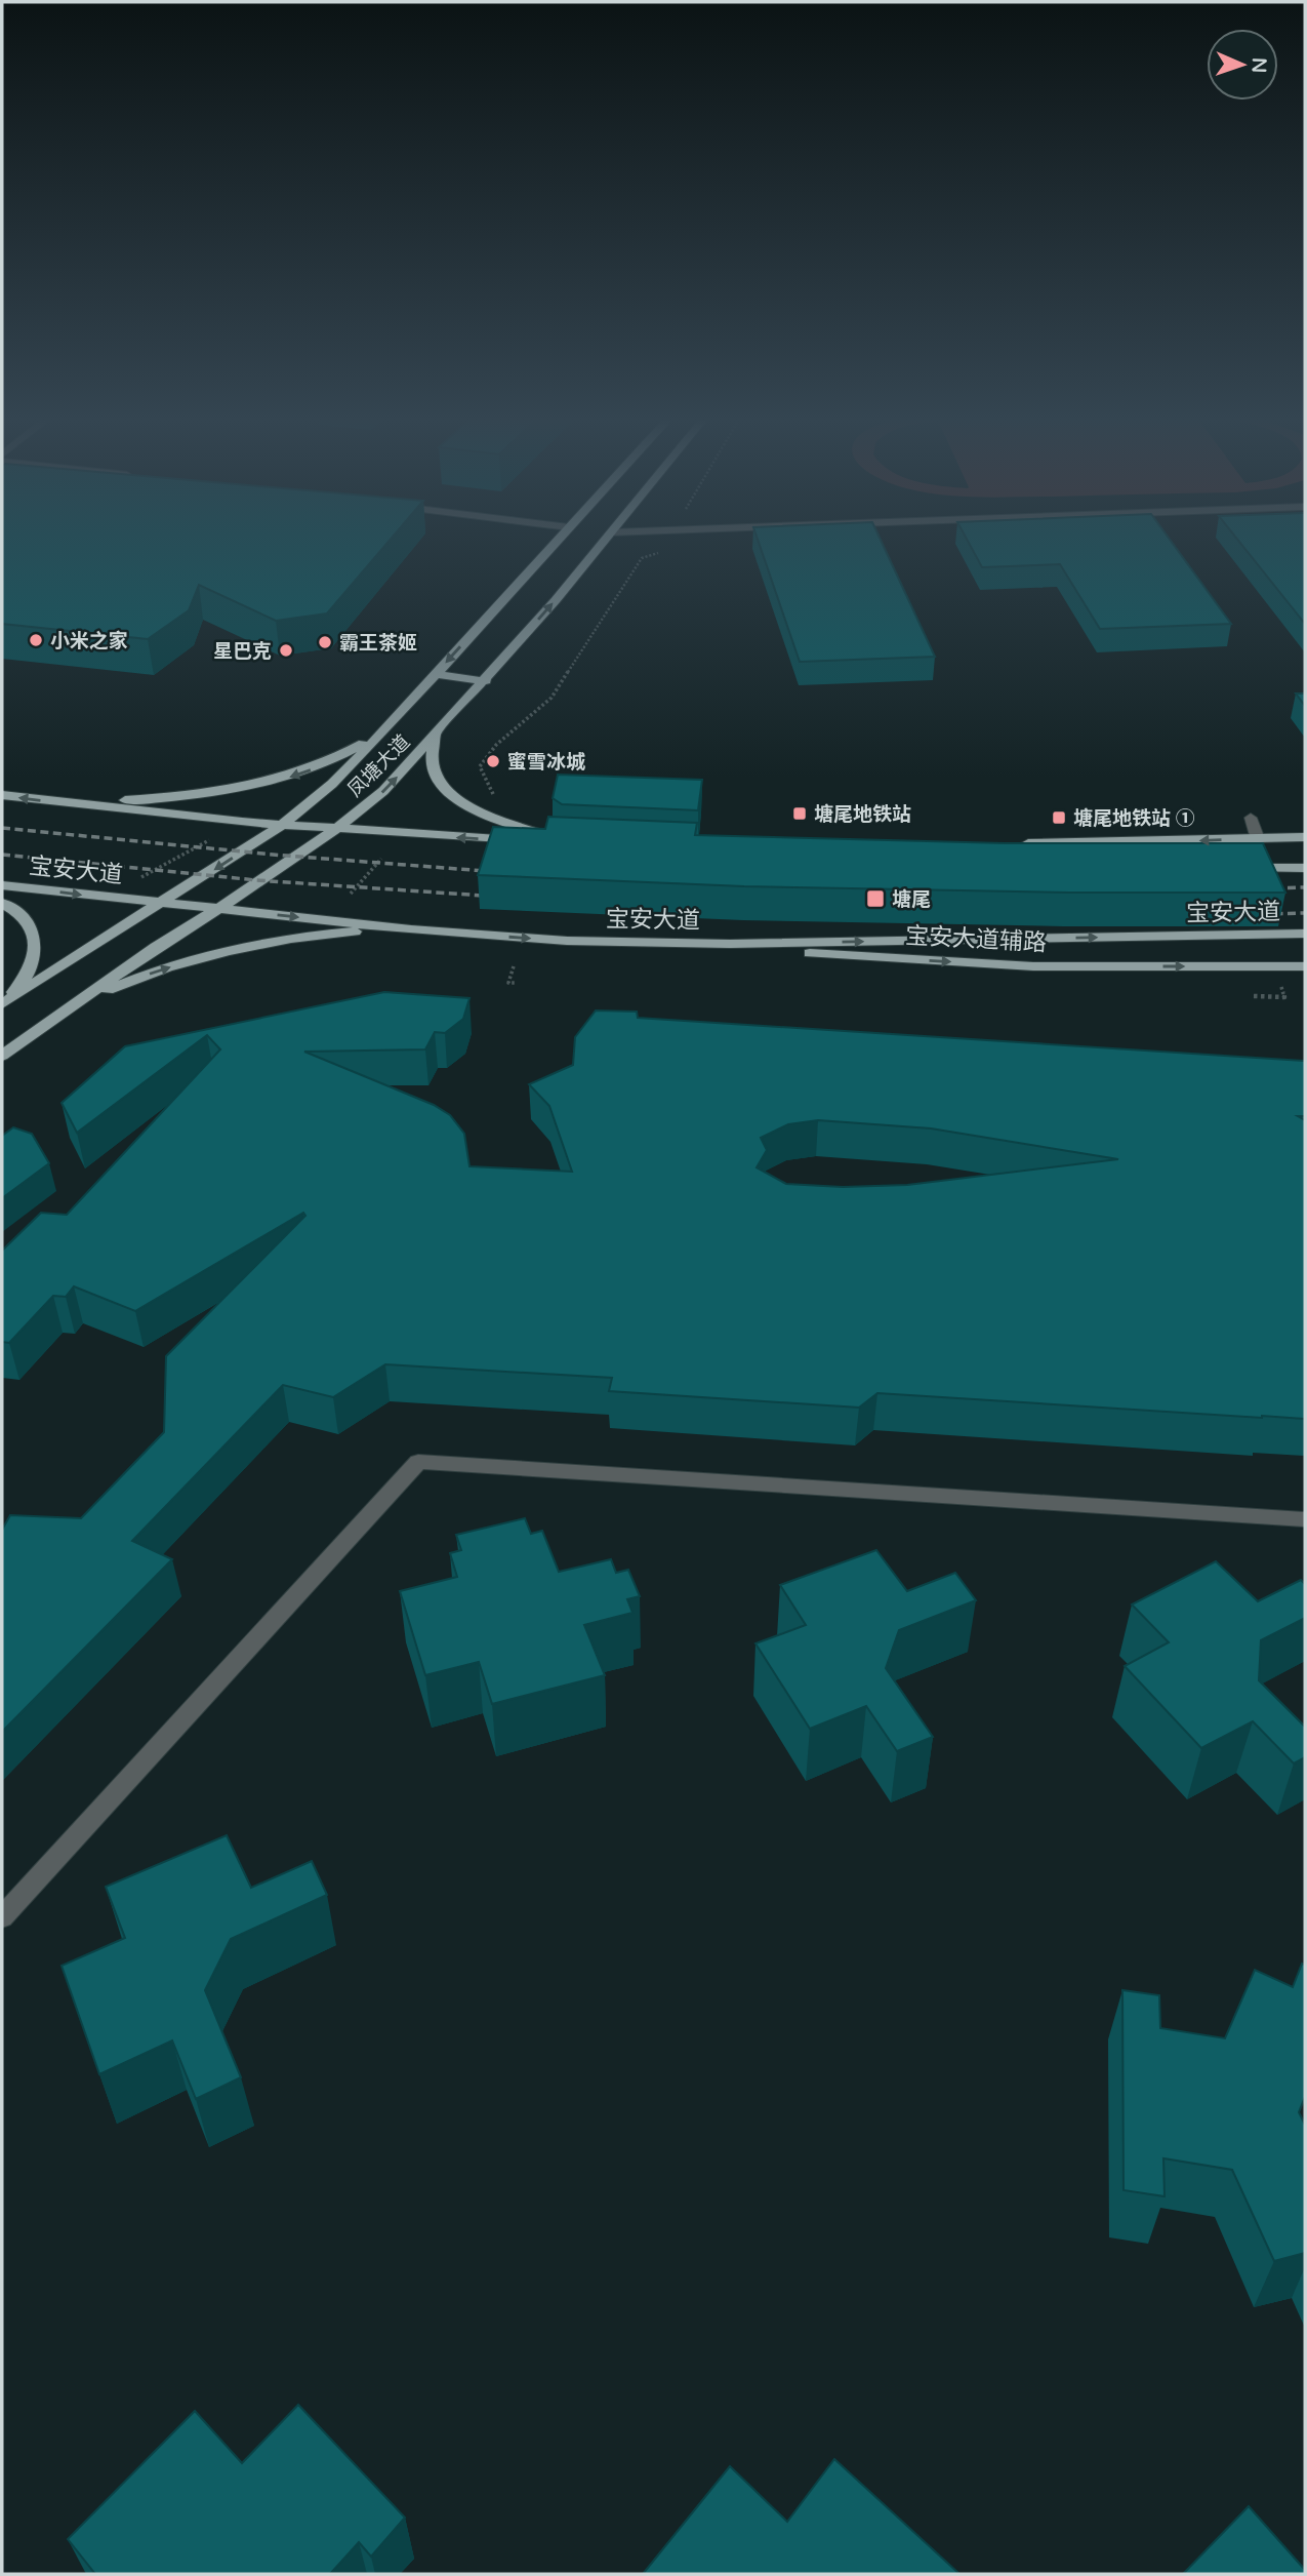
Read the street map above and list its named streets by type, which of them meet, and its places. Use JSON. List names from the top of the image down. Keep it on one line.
{"streets":{"main road":["凤塘大道","宝安大道","宝安大道辅路"]},"crossings":[["凤塘大道","宝安大道"],["宝安大道","宝安大道辅路"]],"places":{"other":["小米之家","霸王茶姬","星巴克","蜜雪冰城"],"transit":["塘尾地铁站","塘尾地铁站 ①","塘尾"]},"north":"right"}
